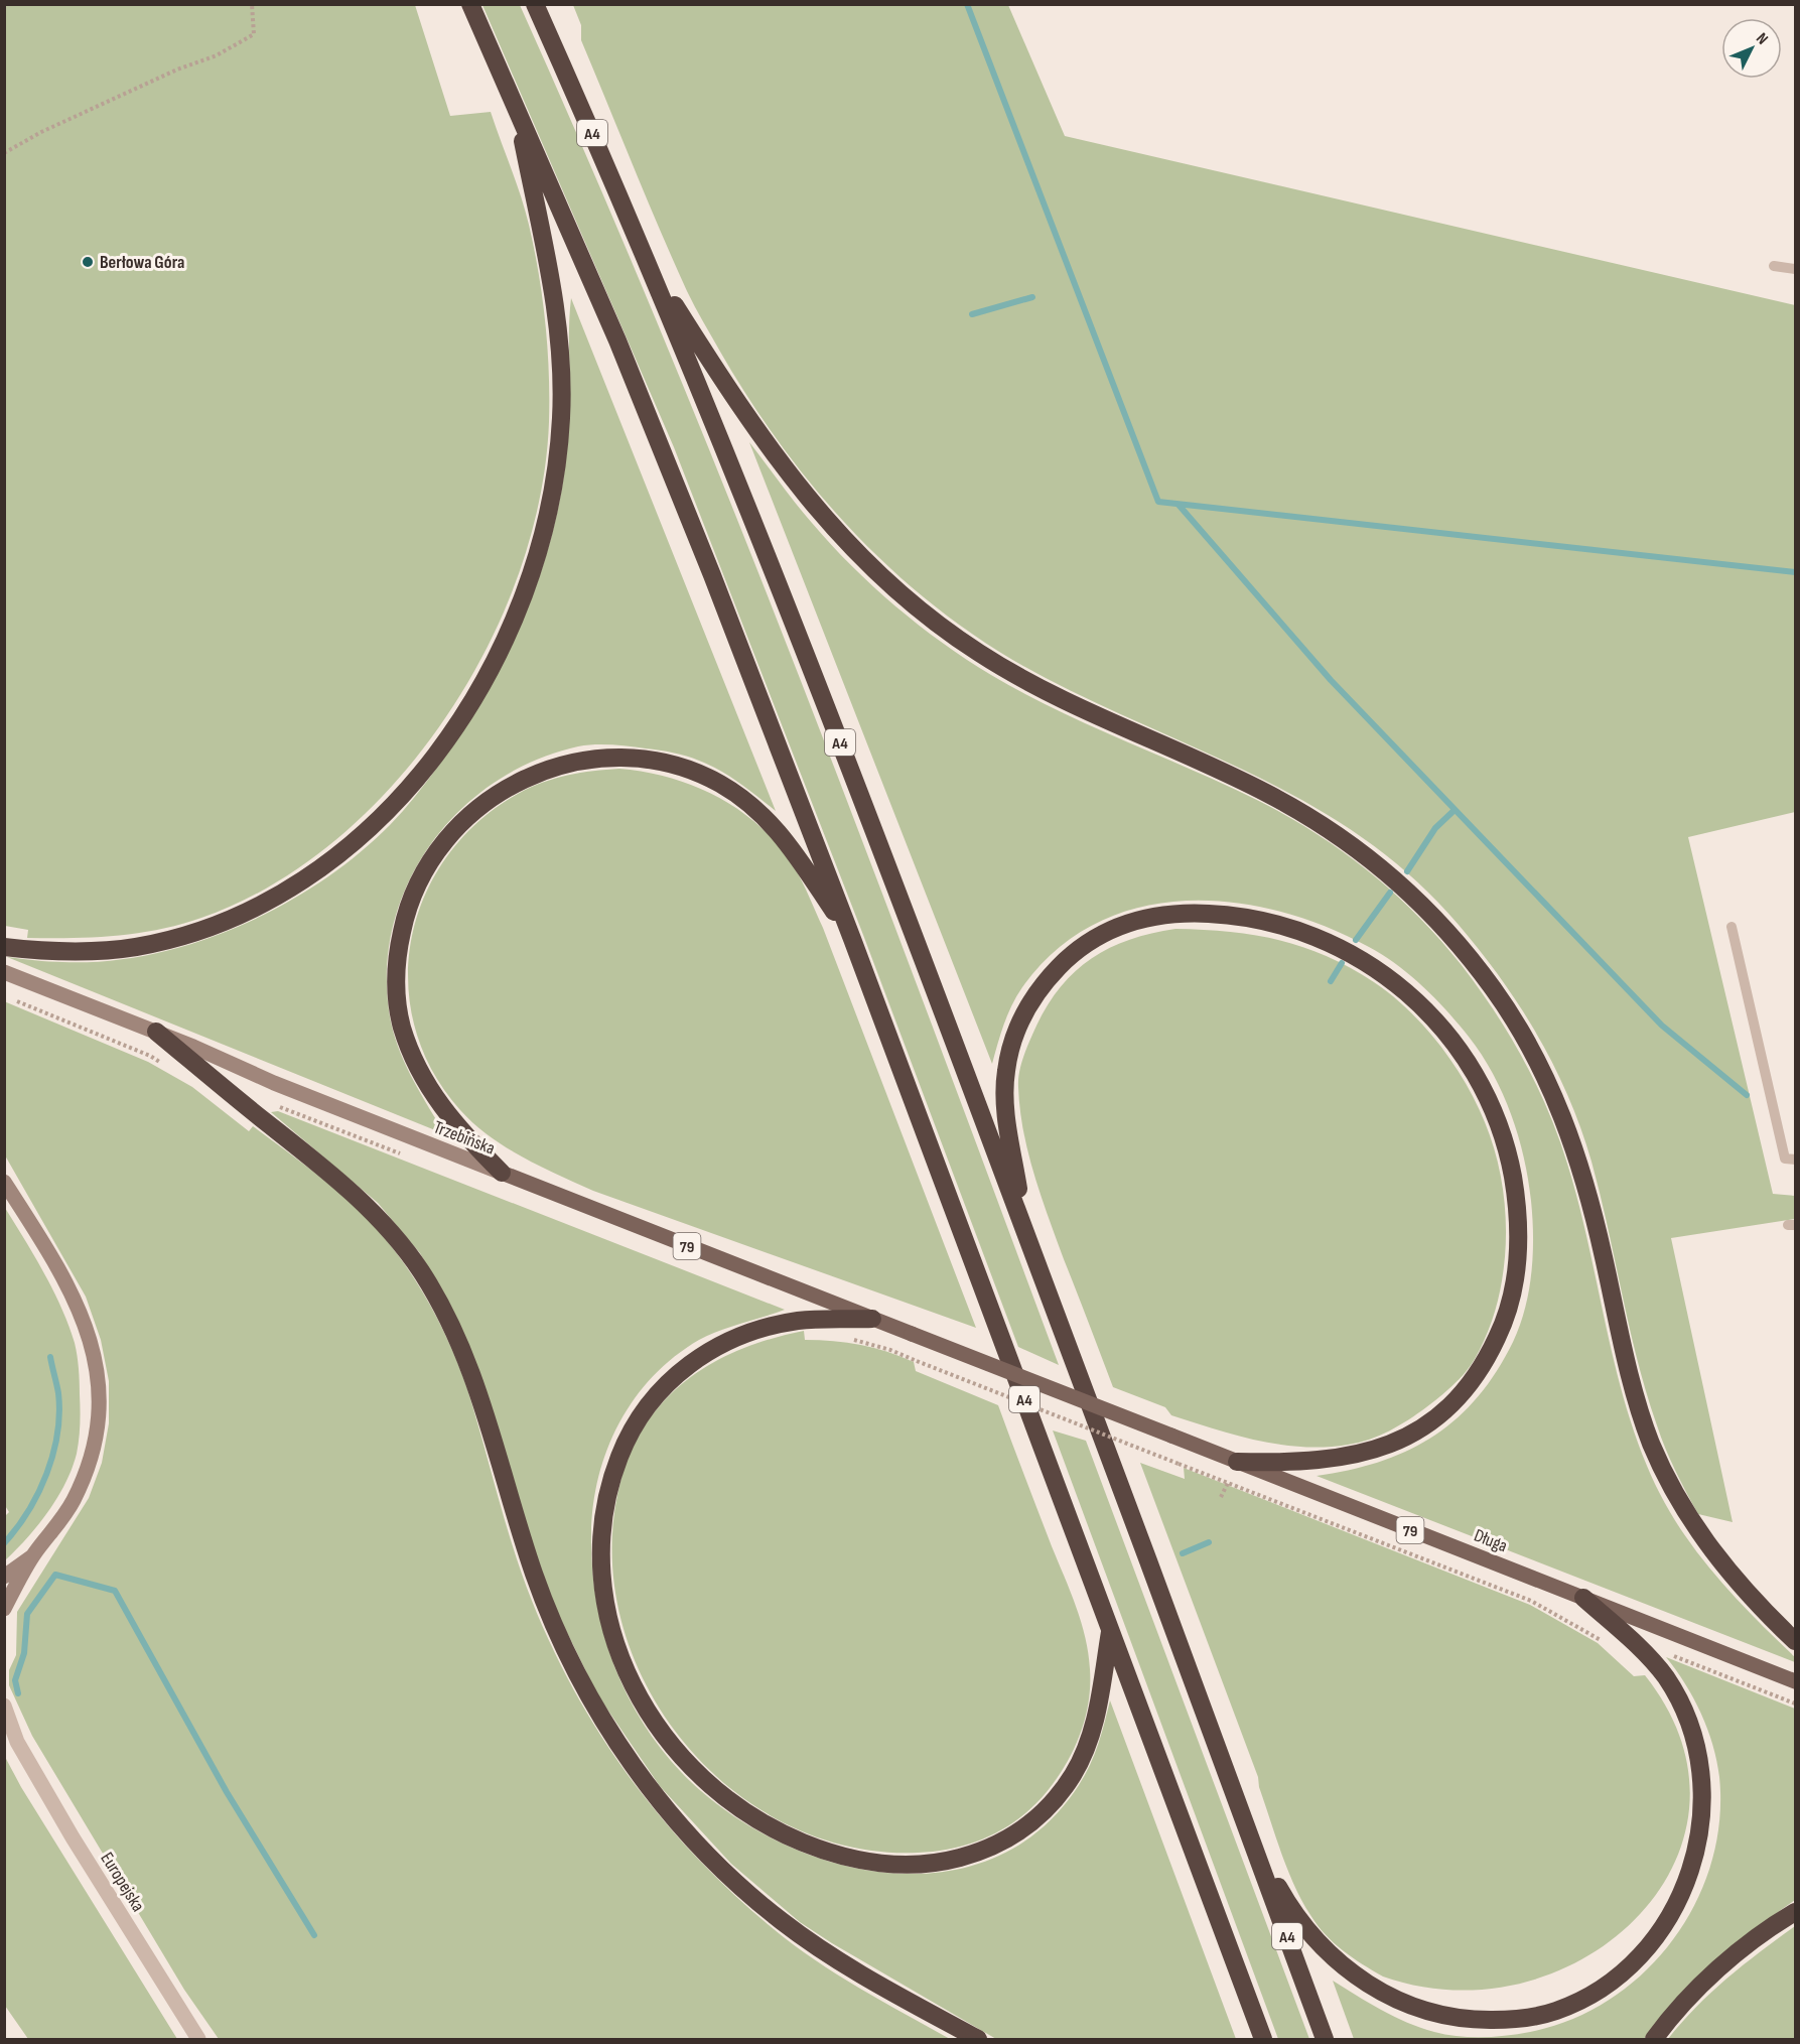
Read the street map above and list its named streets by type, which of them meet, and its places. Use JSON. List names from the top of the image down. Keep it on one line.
{"streets":{"highway":["A4"],"main road":["Trzebińska","79","Długa"],"street":["Europejska"]},"crossings":[["Trzebińska","Długa"]],"places":["Berłowa Góra"],"north":"top right"}
